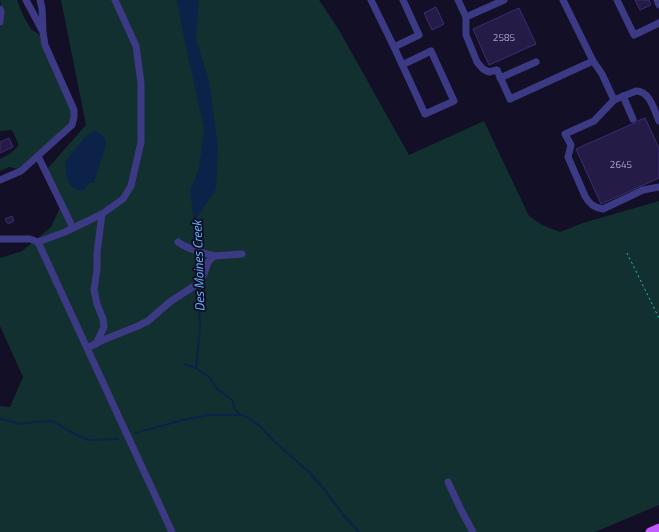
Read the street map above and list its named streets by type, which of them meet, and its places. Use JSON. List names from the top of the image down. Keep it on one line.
{"water":["Des Moines Creek"],"house_numbers":["2585","2645"]}
